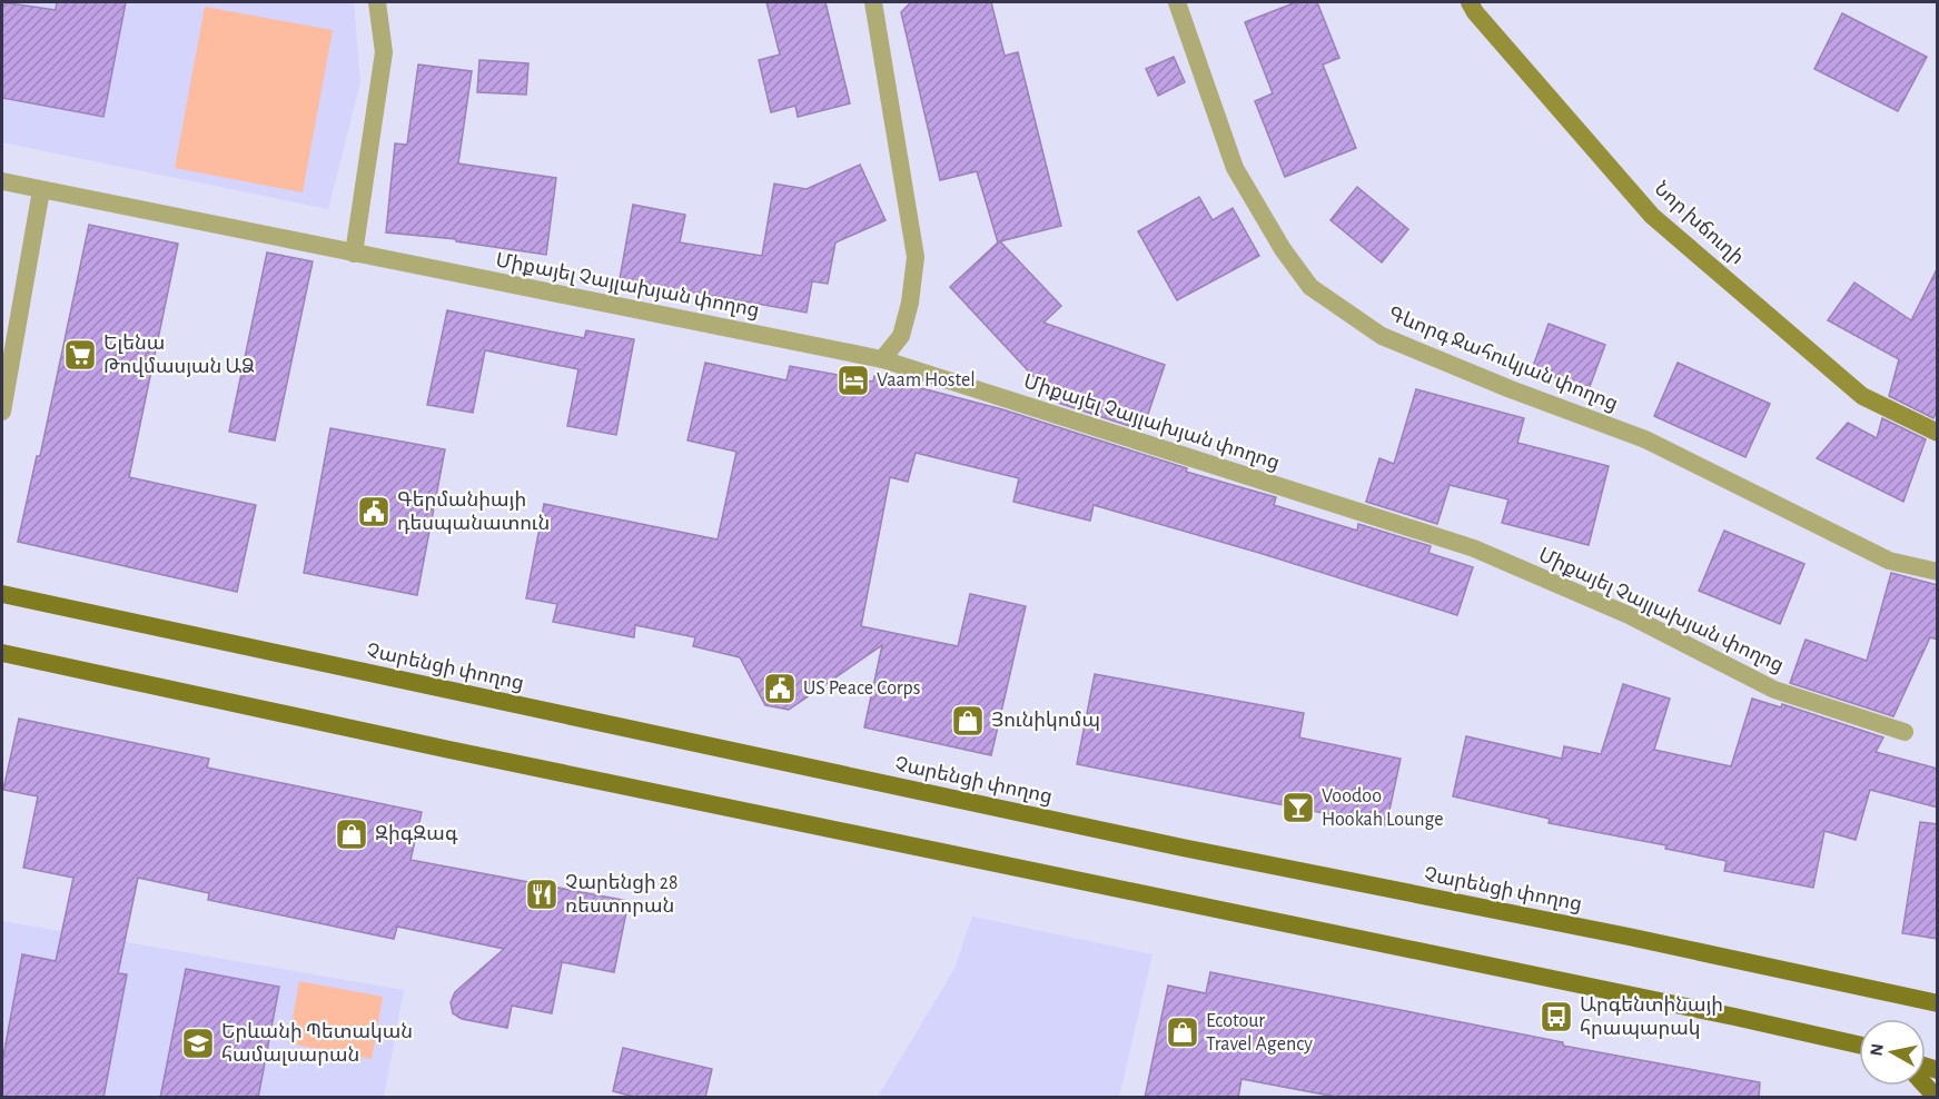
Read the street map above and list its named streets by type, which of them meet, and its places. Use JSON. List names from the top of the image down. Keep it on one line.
{"streets":{"main road":["Նոր խճուղի","Չարենցի փողոց"],"street":["Միքայել Չայլախյան փողոց","Գևորգ Ջահուկյան փողոց"]},"places":{"supermarket":["Ելենա Թովմասյան ԱՁ"],"hotel":["Vaam Hostel"],"public building":["Գերմանիայի դեսպանատուն","US Peace Corps"],"shop":["Յունիկոմպ","ԶիգԶագ","Ecotour Travel Agency"],"bar":["Voodoo Hookah Lounge"],"restaurant":["Չարենցի 28 ռեստորան"],"bus stop":["Արգենտինայի հրապարակ"],"school or university":["Երևանի Պետական համալսարան"]},"north":"left"}
